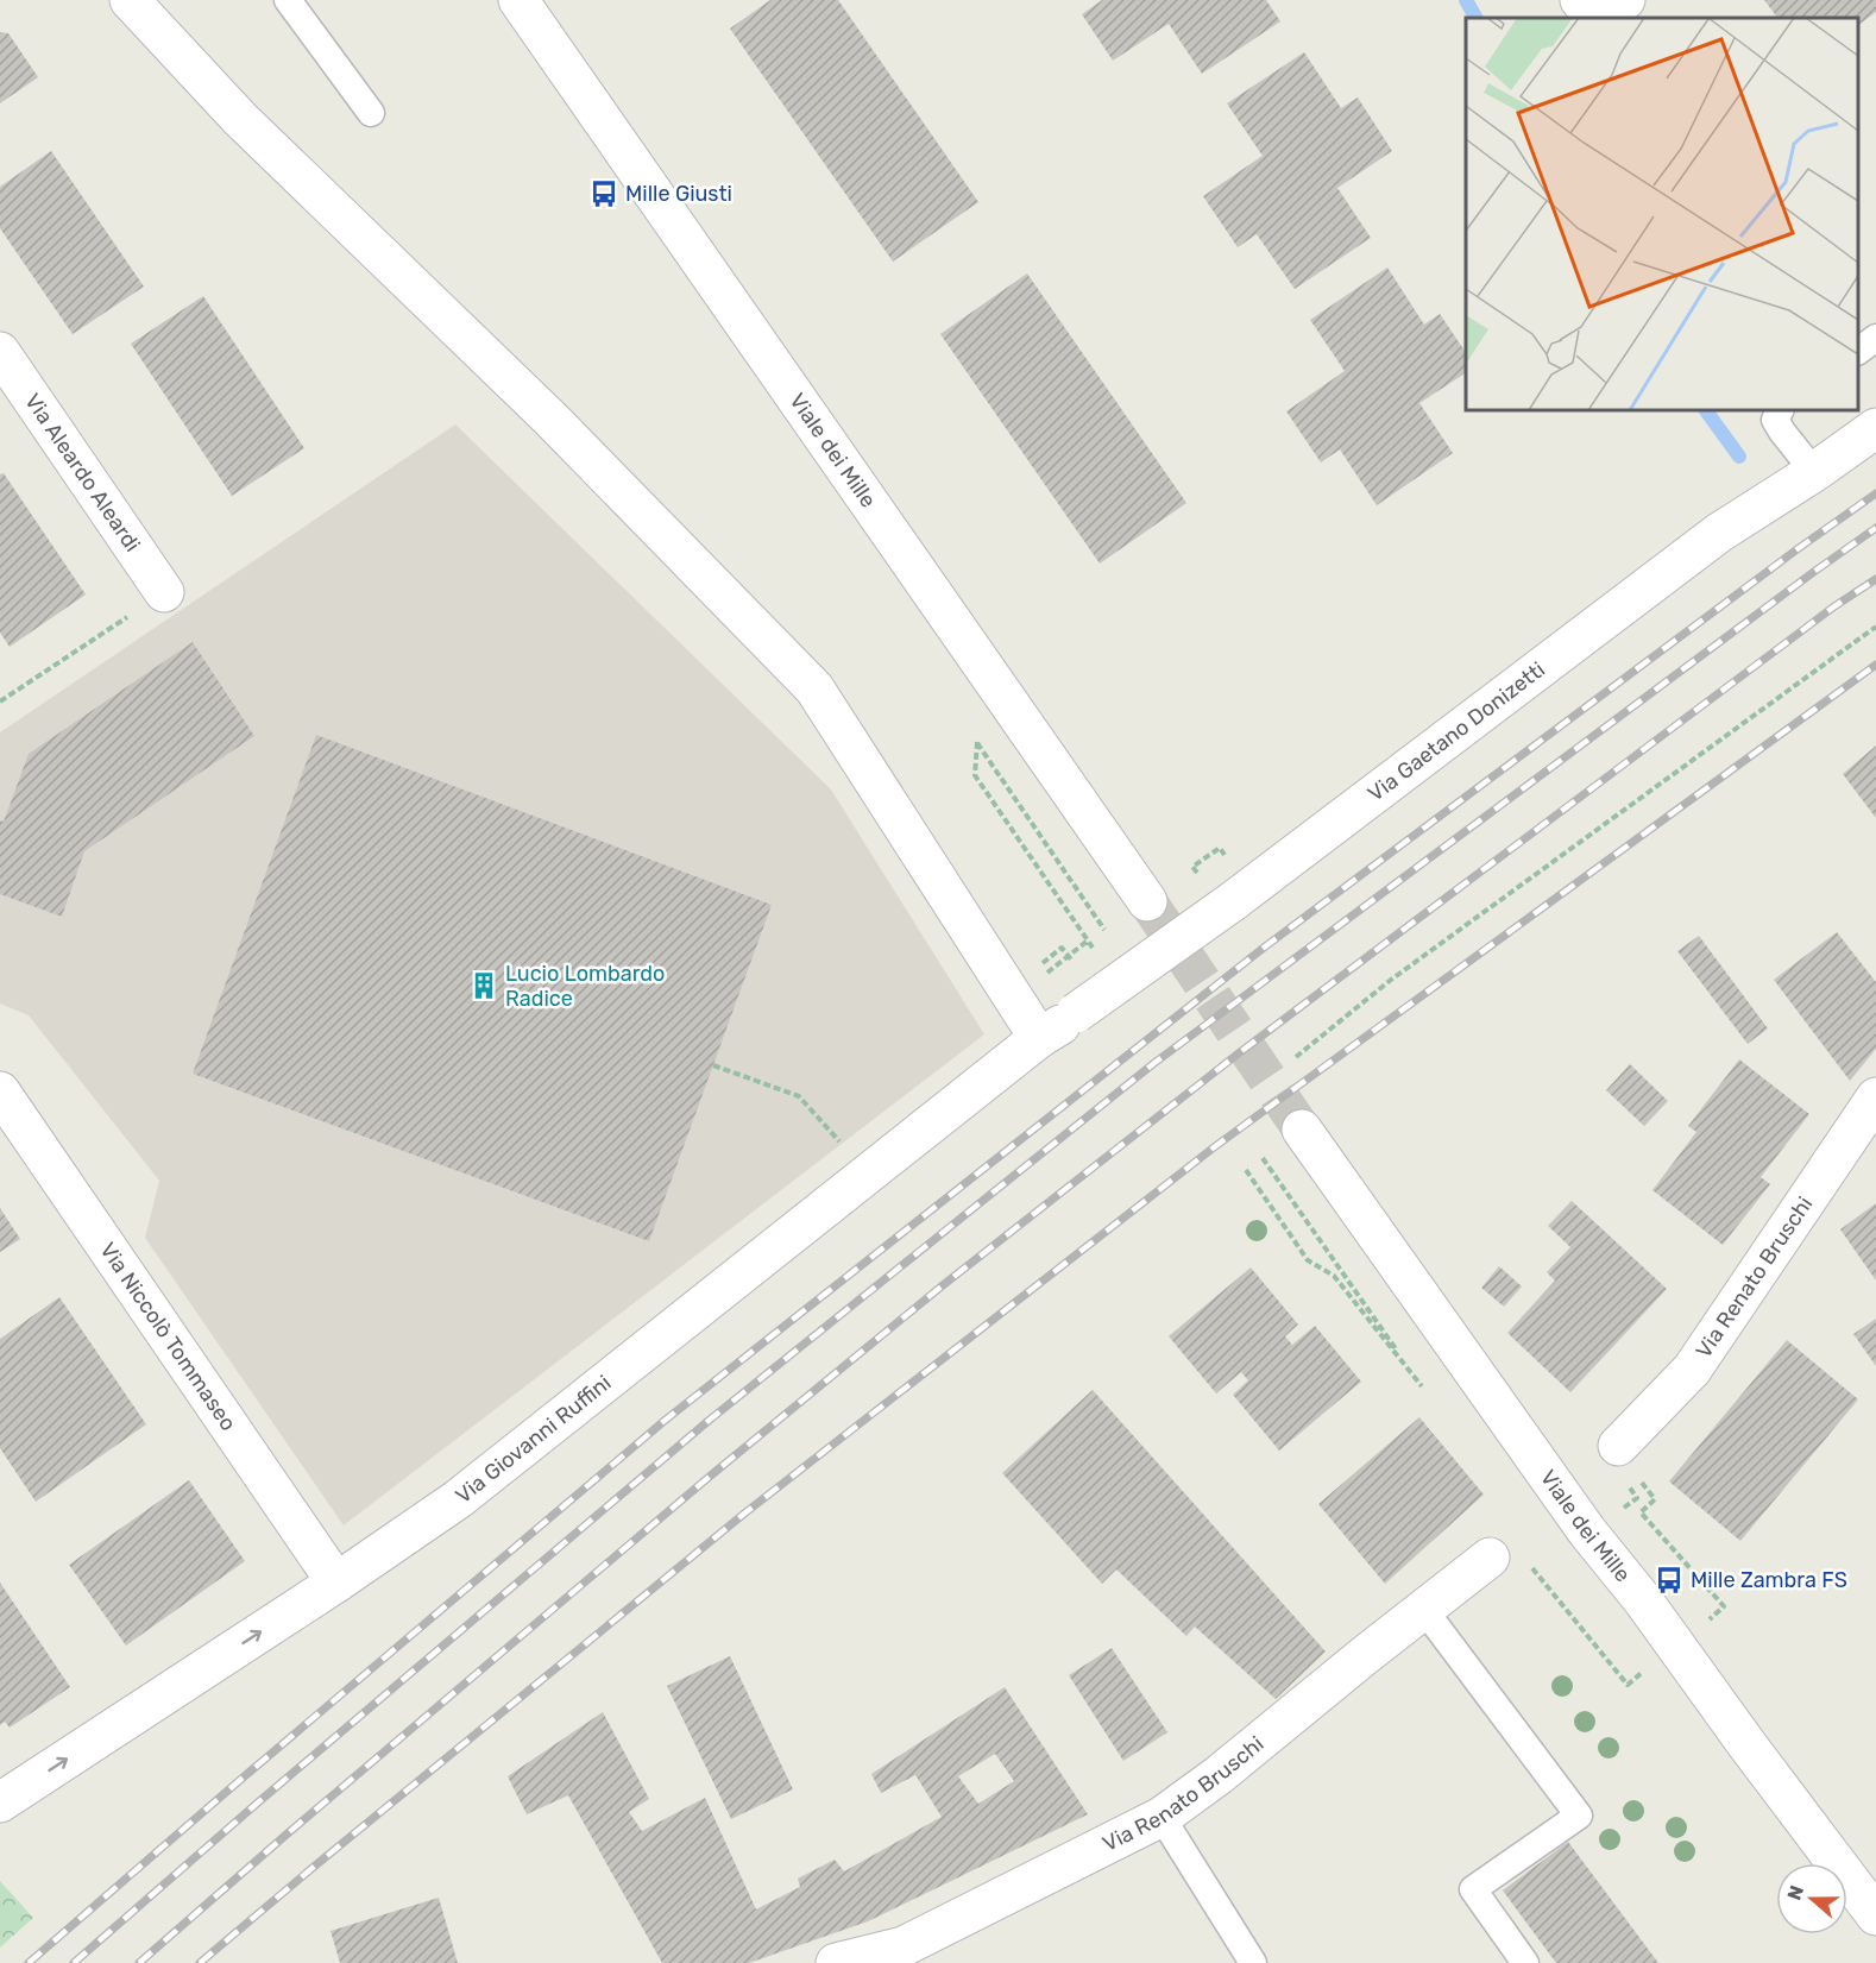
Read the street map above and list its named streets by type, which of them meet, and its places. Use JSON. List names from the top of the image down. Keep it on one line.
{"streets":{"street":["Viale dei Mille","Via Aleardo Aleardi","Via Gaetano Donizetti","Via Renato Bruschi","Via Niccolò Tommaseo","Via Giovanni Ruffini"]},"crossings":[["Via Gaetano Donizetti","Via Giovanni Ruffini"],["Via Niccolò Tommaseo","Via Giovanni Ruffini"]],"places":{"bus stop":["Mille Giusti","Mille Zambra FS"],"building":["Lucio Lombardo Radice"]},"north":"left"}
